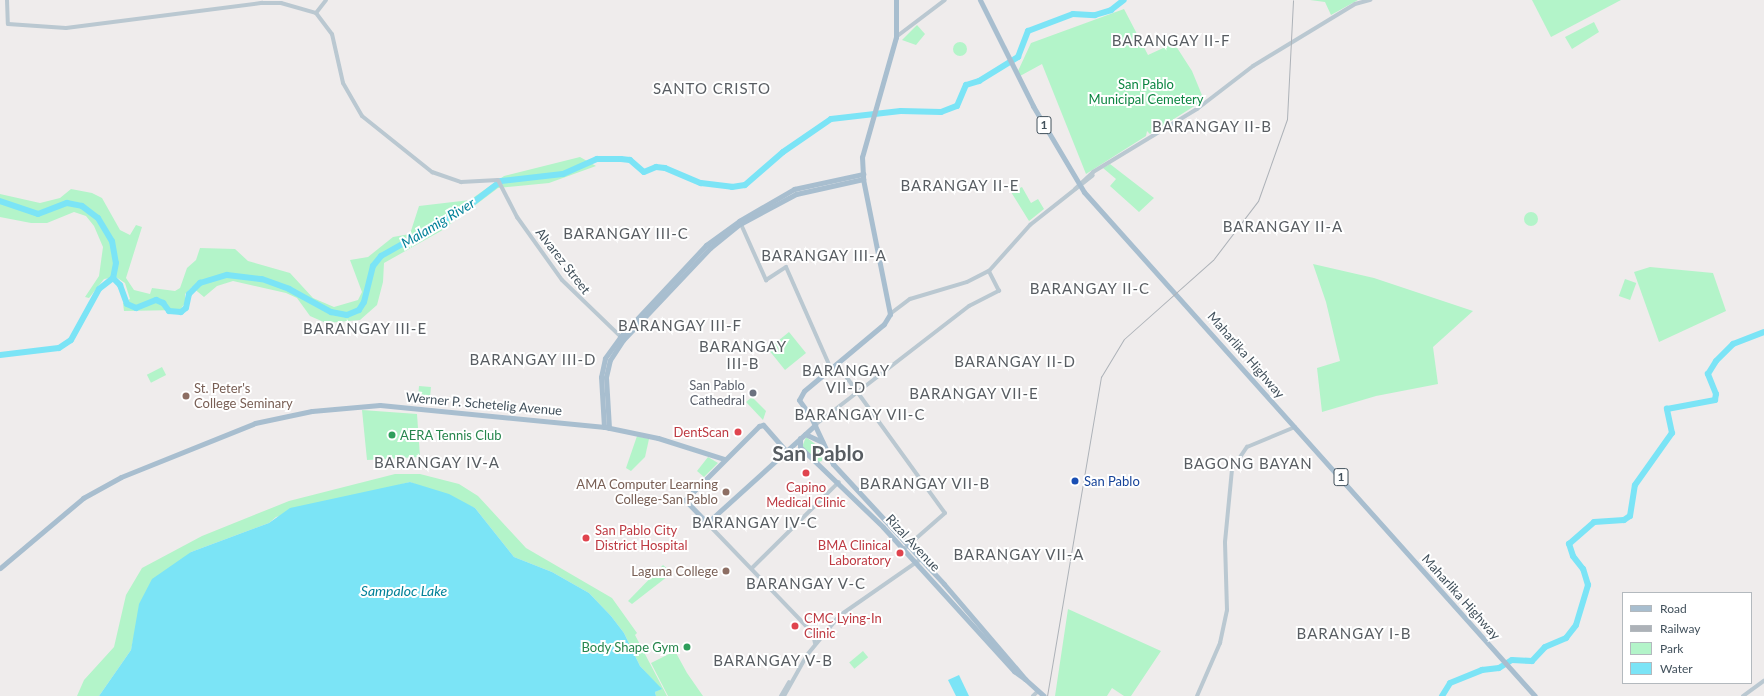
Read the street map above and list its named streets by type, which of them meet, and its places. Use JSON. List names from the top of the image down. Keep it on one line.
{"streets":{"main road":["1","Maharlika Highway","Werner P. Schetelig Avenue","Rizal Avenue"],"street":["Alvarez Street"]},"districts":["BARANGAY II-F","SANTO CRISTO","BARANGAY II-B","BARANGAY II-E","BARANGAY II-A","BARANGAY III-C","BARANGAY III-A","BARANGAY II-C","BARANGAY III-F","BARANGAY III-E","BARANGAY III-B","BARANGAY III-D","BARANGAY II-D","BARANGAY VII-D","BARANGAY VII-E","BARANGAY VII-C","San Pablo","BARANGAY IV-A","BAGONG BAYAN","BARANGAY VII-B","BARANGAY IV-C","BARANGAY VII-A","BARANGAY V-C","BARANGAY I-B","BARANGAY V-B"],"water":["Malamig River","Sampaloc Lake"],"parks":["San Pablo Municipal Cemetery"],"places":["San Pablo Cathedral","St. Peter's College Seminary","DentScan","AERA Tennis Club","Capino Medical Clinic","San Pablo","AMA Computer Learning College-San Pablo","San Pablo City District Hospital","BMA Clinical Laboratory","Laguna College","CMC Lying-In Clinic","Body Shape Gym"],"legend":["Road","Railway","Park","Water"]}
